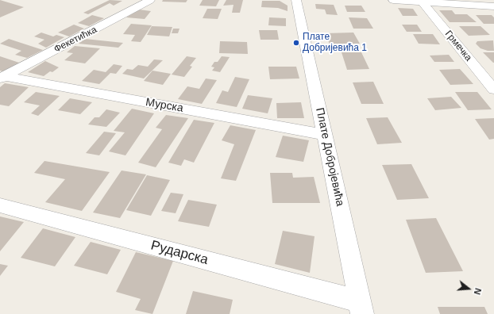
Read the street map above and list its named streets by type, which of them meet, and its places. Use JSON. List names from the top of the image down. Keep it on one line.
{"streets":{"street":["Фекетићка","Грмечка","Мурска","Плате Добројевића","Рударска"]},"crossings":[["Фекетићка","Мурска"],["Мурска","Плате Добројевића"],["Плате Добројевића","Рударска"]],"places":["Плате Добријевића 1"],"north":"right"}
